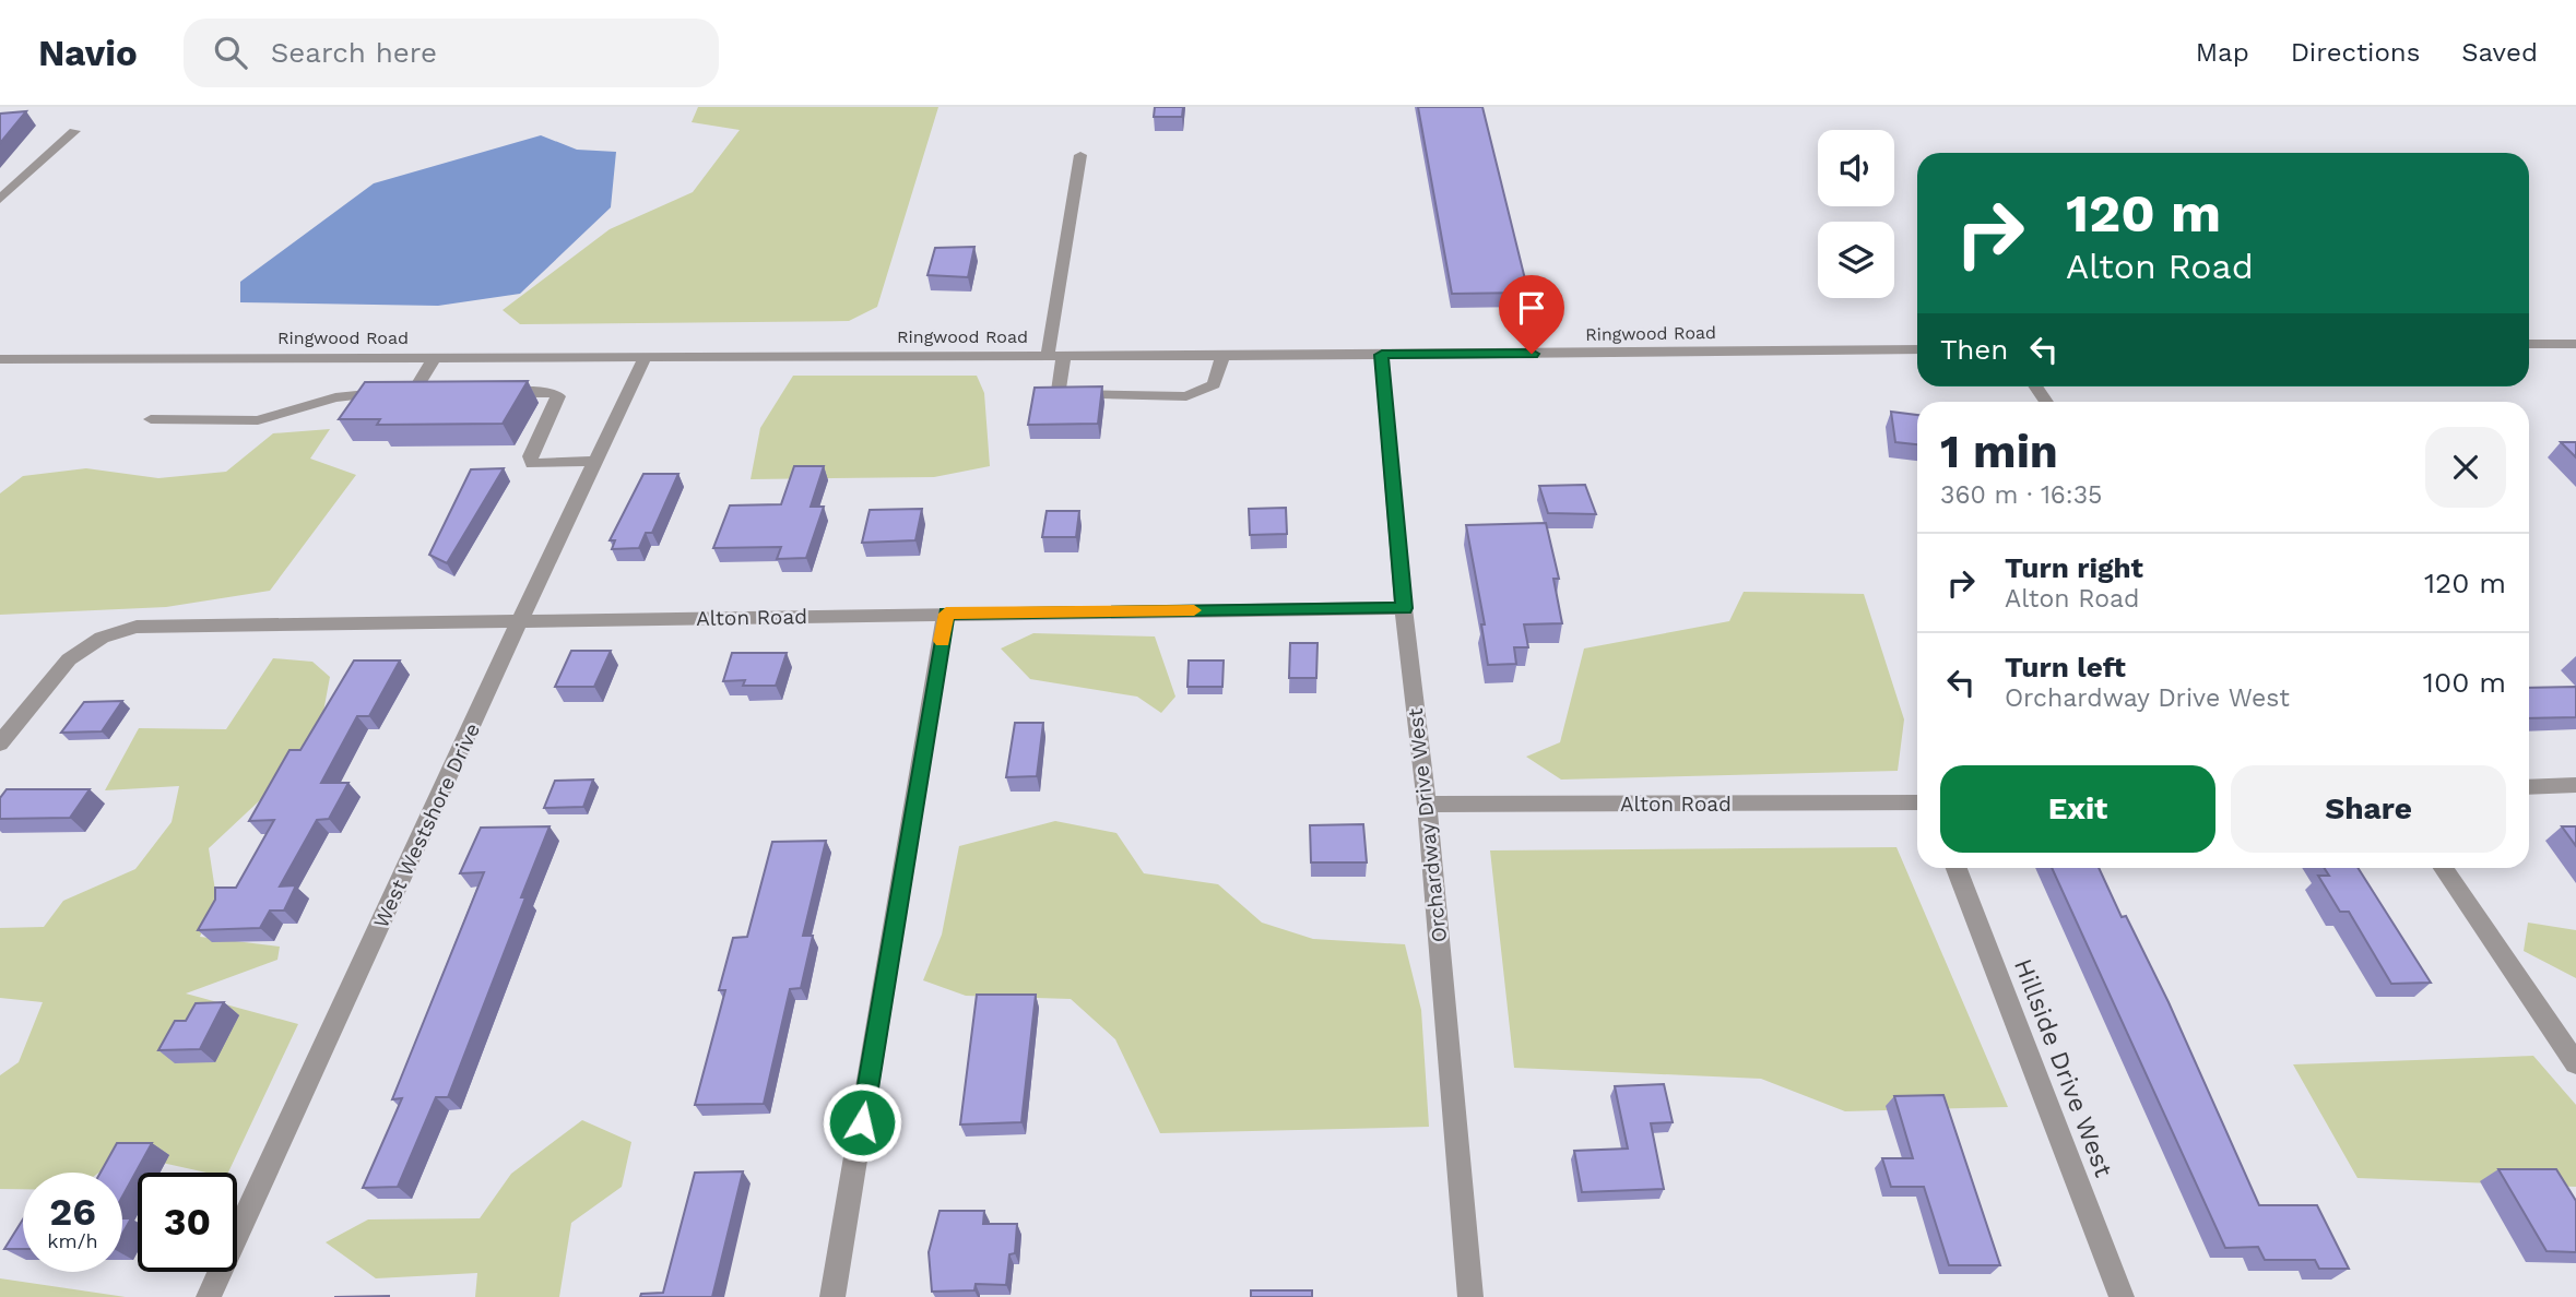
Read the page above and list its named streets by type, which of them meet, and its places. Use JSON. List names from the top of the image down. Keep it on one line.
{"streets":{"street":["Ringwood Road","Alton Road","West Westshore Drive","Orchardway Drive West","Hillside Drive West"]},"crossings":[["Ringwood Road","West Westshore Drive"],["Ringwood Road","Orchardway Drive West"],["Alton Road","West Westshore Drive"],["Alton Road","Orchardway Drive West"]],"page":{"header":"Navio","search":"Search here","nav":["Map","Directions","Saved"],"turn":["120 m","Alton Road"],"then":"Then","heading":["1 min","360 m · 16:35"],"list":[{"name":"Turn right","note":"Alton Road","value":"120 m"},{"name":"Turn left","note":"Orchardway Drive West","value":"100 m"}],"buttons":["Exit","Share"],"speed":"26 km/h","limit":"30"}}
